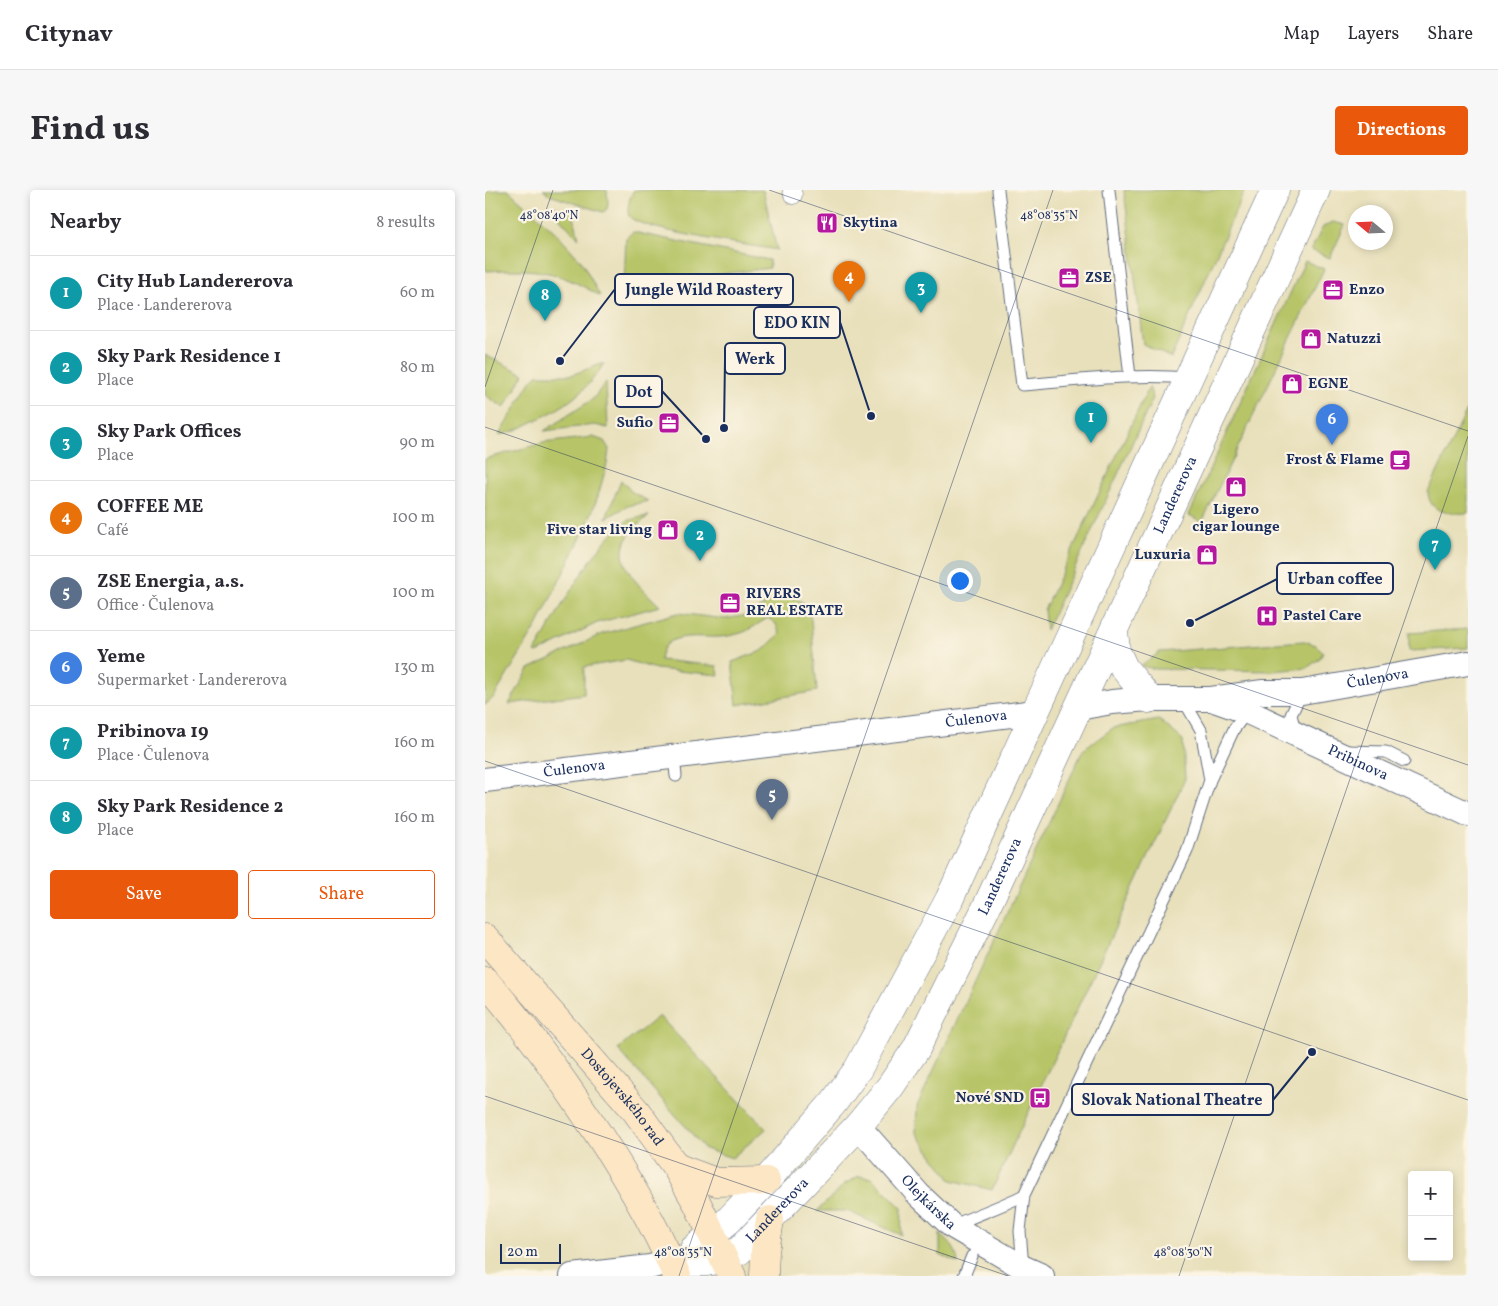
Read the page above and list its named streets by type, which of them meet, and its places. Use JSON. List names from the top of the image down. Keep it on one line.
{"streets":{"main road":["Dostojevského rad"],"street":["Landererova","Čulenova","Pribinova","Olejkárska"]},"crossings":[["Landererova","Čulenova"],["Landererova","Dostojevského rad"],["Landererova","Olejkárska"],["Čulenova","Pribinova"]],"places":{"restaurant":["Skytina"],"office":["ZSE","Enzo","Sufio","RIVERS REAL ESTATE"],"shop":["Natuzzi","EGNE","Ligero cigar lounge","Five star living","Luxuria"],"other":["Jungle Wild Roastery","EDO KIN","Werk","Dot","Urban coffee","Slovak National Theatre"],"cafe":["Frost & Flame"],"hospital":["Pastel Care"],"bus stop":["Nové SND"]},"scale_bar":"20 m","north":"left","page":{"header":"Citynav","nav":["Map","Layers","Share"],"title":"Find us","buttons":["Directions",["Save","Share"]],"heading":["Nearby","8 results"],"list":[{"mark":"1","name":"City Hub Landererova","note":"Place · Landererova","value":"60 m"},{"mark":"2","name":"Sky Park Residence 1","note":"Place","value":"80 m"},{"mark":"3","name":"Sky Park Offices","note":"Place","value":"90 m"},{"mark":"4","name":"COFFEE ME","note":"Café","value":"100 m"},{"mark":"5","name":"ZSE Energia, a.s.","note":"Office · Čulenova","value":"100 m"},{"mark":"6","name":"Yeme","note":"Supermarket · Landererova","value":"130 m"},{"mark":"7","name":"Pribinova 19","note":"Place · Čulenova","value":"160 m"},{"mark":"8","name":"Sky Park Residence 2","note":"Place","value":"160 m"}],"pins":["4","3","8","1","6","2","7","5"],"map_buttons":["+","−"],"scale":"20 m"},"coordinates":["48°08'40\"N","48°08'35\"N","48°08'30\"N"]}
